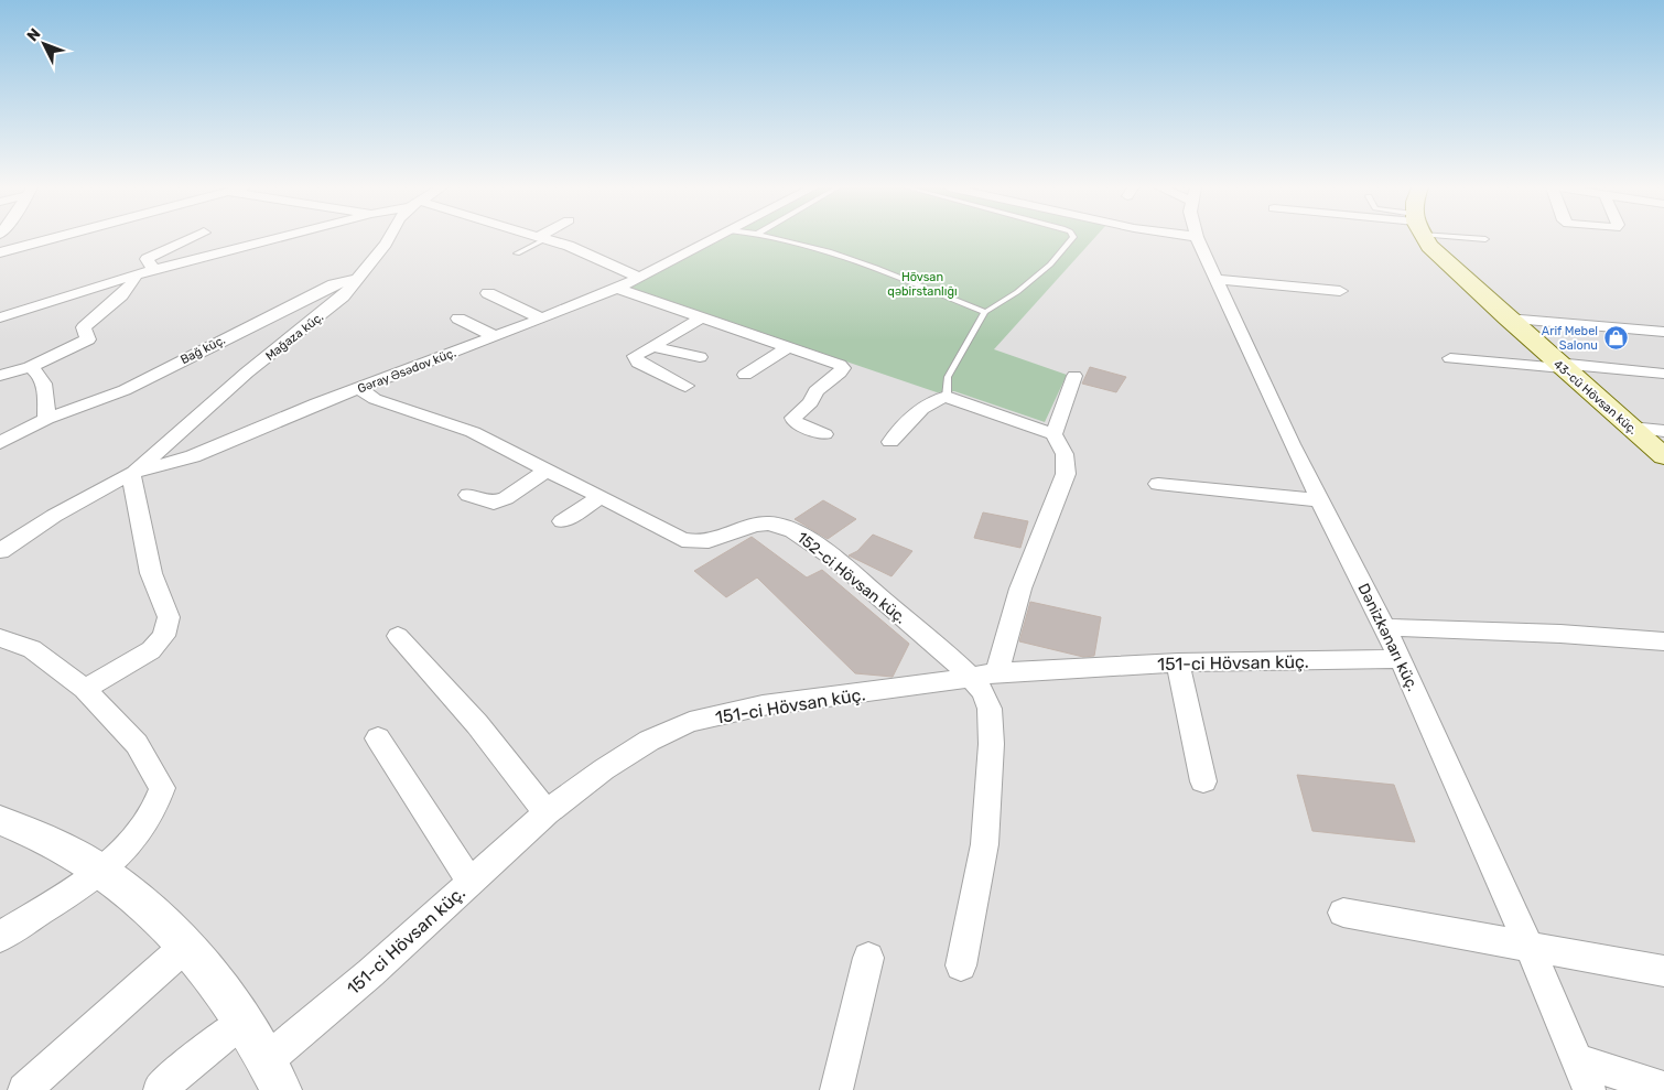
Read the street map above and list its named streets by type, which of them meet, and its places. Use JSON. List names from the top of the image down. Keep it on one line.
{"streets":{"main road":["43-cü Hövsan küç."],"street":["Mağaza küç.","Bağ küç.","Gəray Əsədov küç.","152-ci Hövsan küç.","Dənizkənarı küç.","151-ci Hövsan küç."]},"crossings":[["Mağaza küç.","Bağ küç."],["Mağaza küç.","Gəray Əsədov küç."],["Gəray Əsədov küç.","152-ci Hövsan küç."],["152-ci Hövsan küç.","151-ci Hövsan küç."],["Dənizkənarı küç.","151-ci Hövsan küç."]],"parks":["Hövsan qəbirstanlığı"],"places":{"shop":["Arif Mebel Salonu"]},"north":"top left"}
